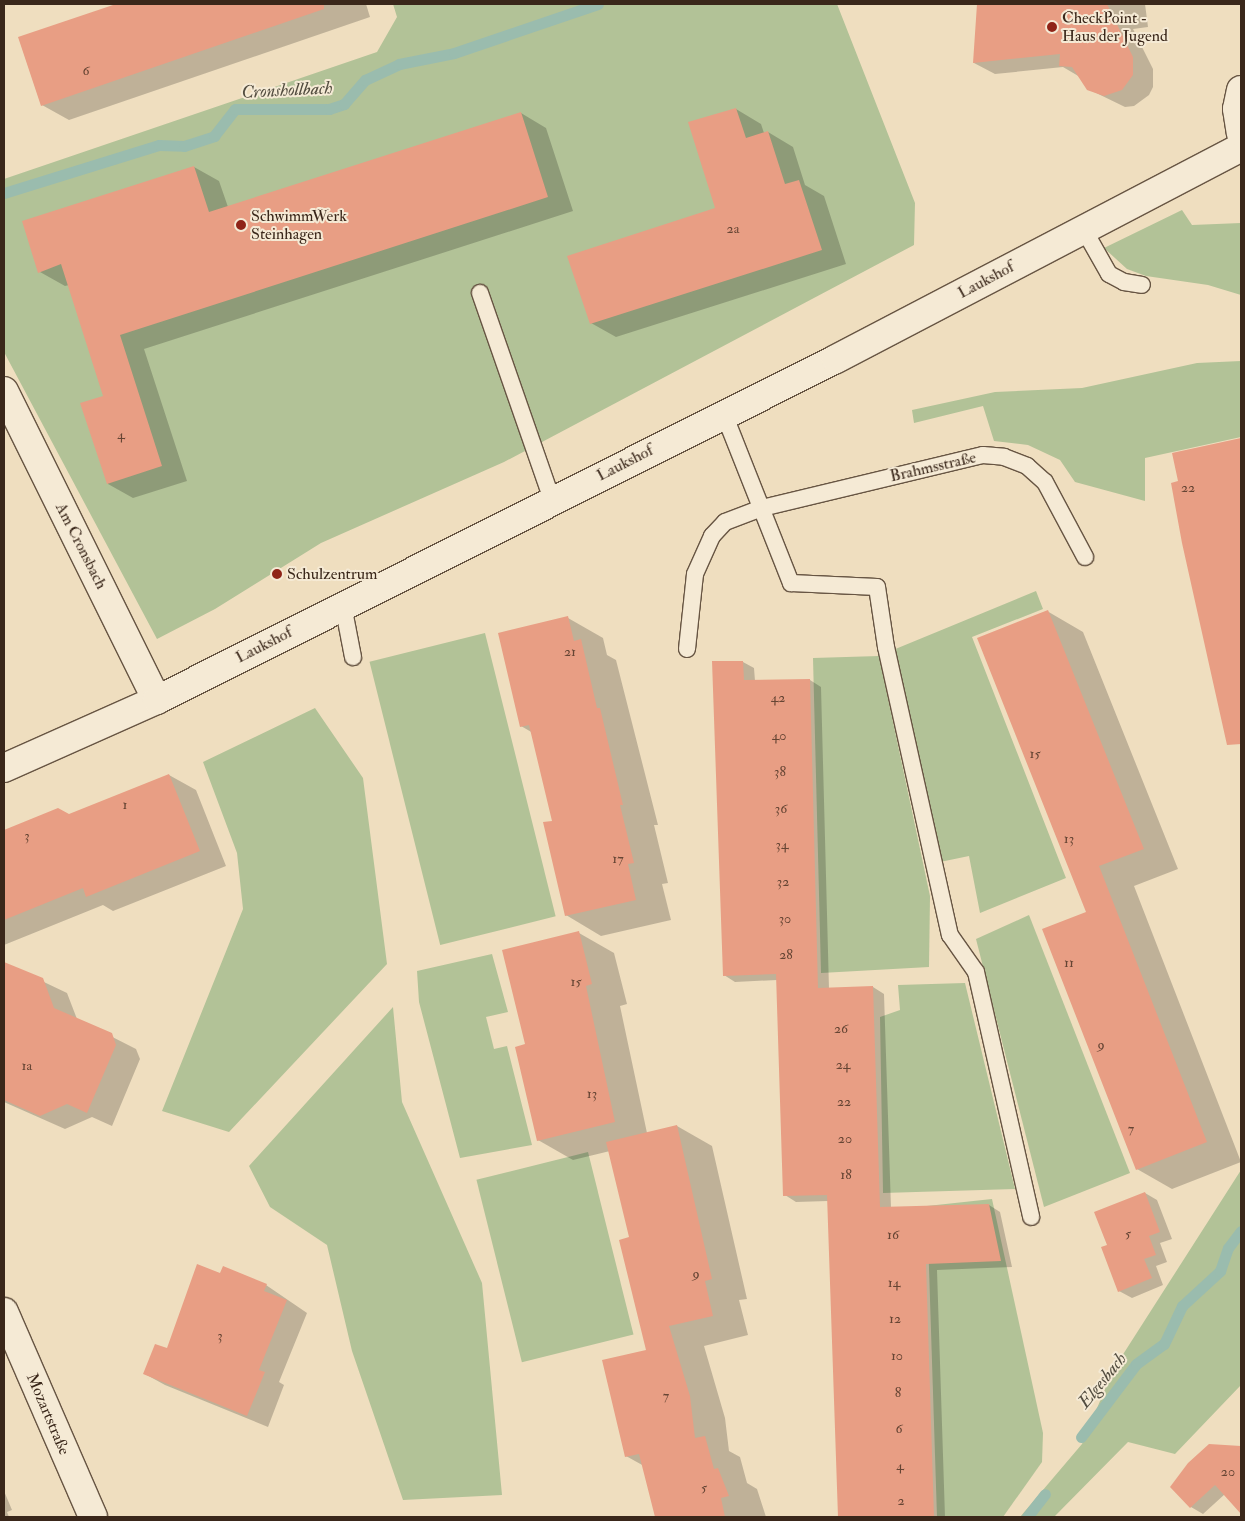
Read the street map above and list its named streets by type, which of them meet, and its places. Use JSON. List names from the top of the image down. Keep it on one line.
{"streets":{"street":["Laukshof","Am Cronsbach","Mozartstraße"],"lane":["Brahmsstraße"]},"crossings":[["Laukshof","Am Cronsbach"]],"water":["Cronshollbach","Elgesbach"],"places":["CheckPoint - Haus der Jugend","SchwimmWerk Steinhagen","Schulzentrum"],"house_numbers":["6","2a","4","22","21","42","40","15","38","1","36","3","13","34","17","32","30","28","11","15","26","9","24","1a","13","22","7","20","18","5","16","9","14","12","3","10","8","7","6","4","20","5","2"]}
